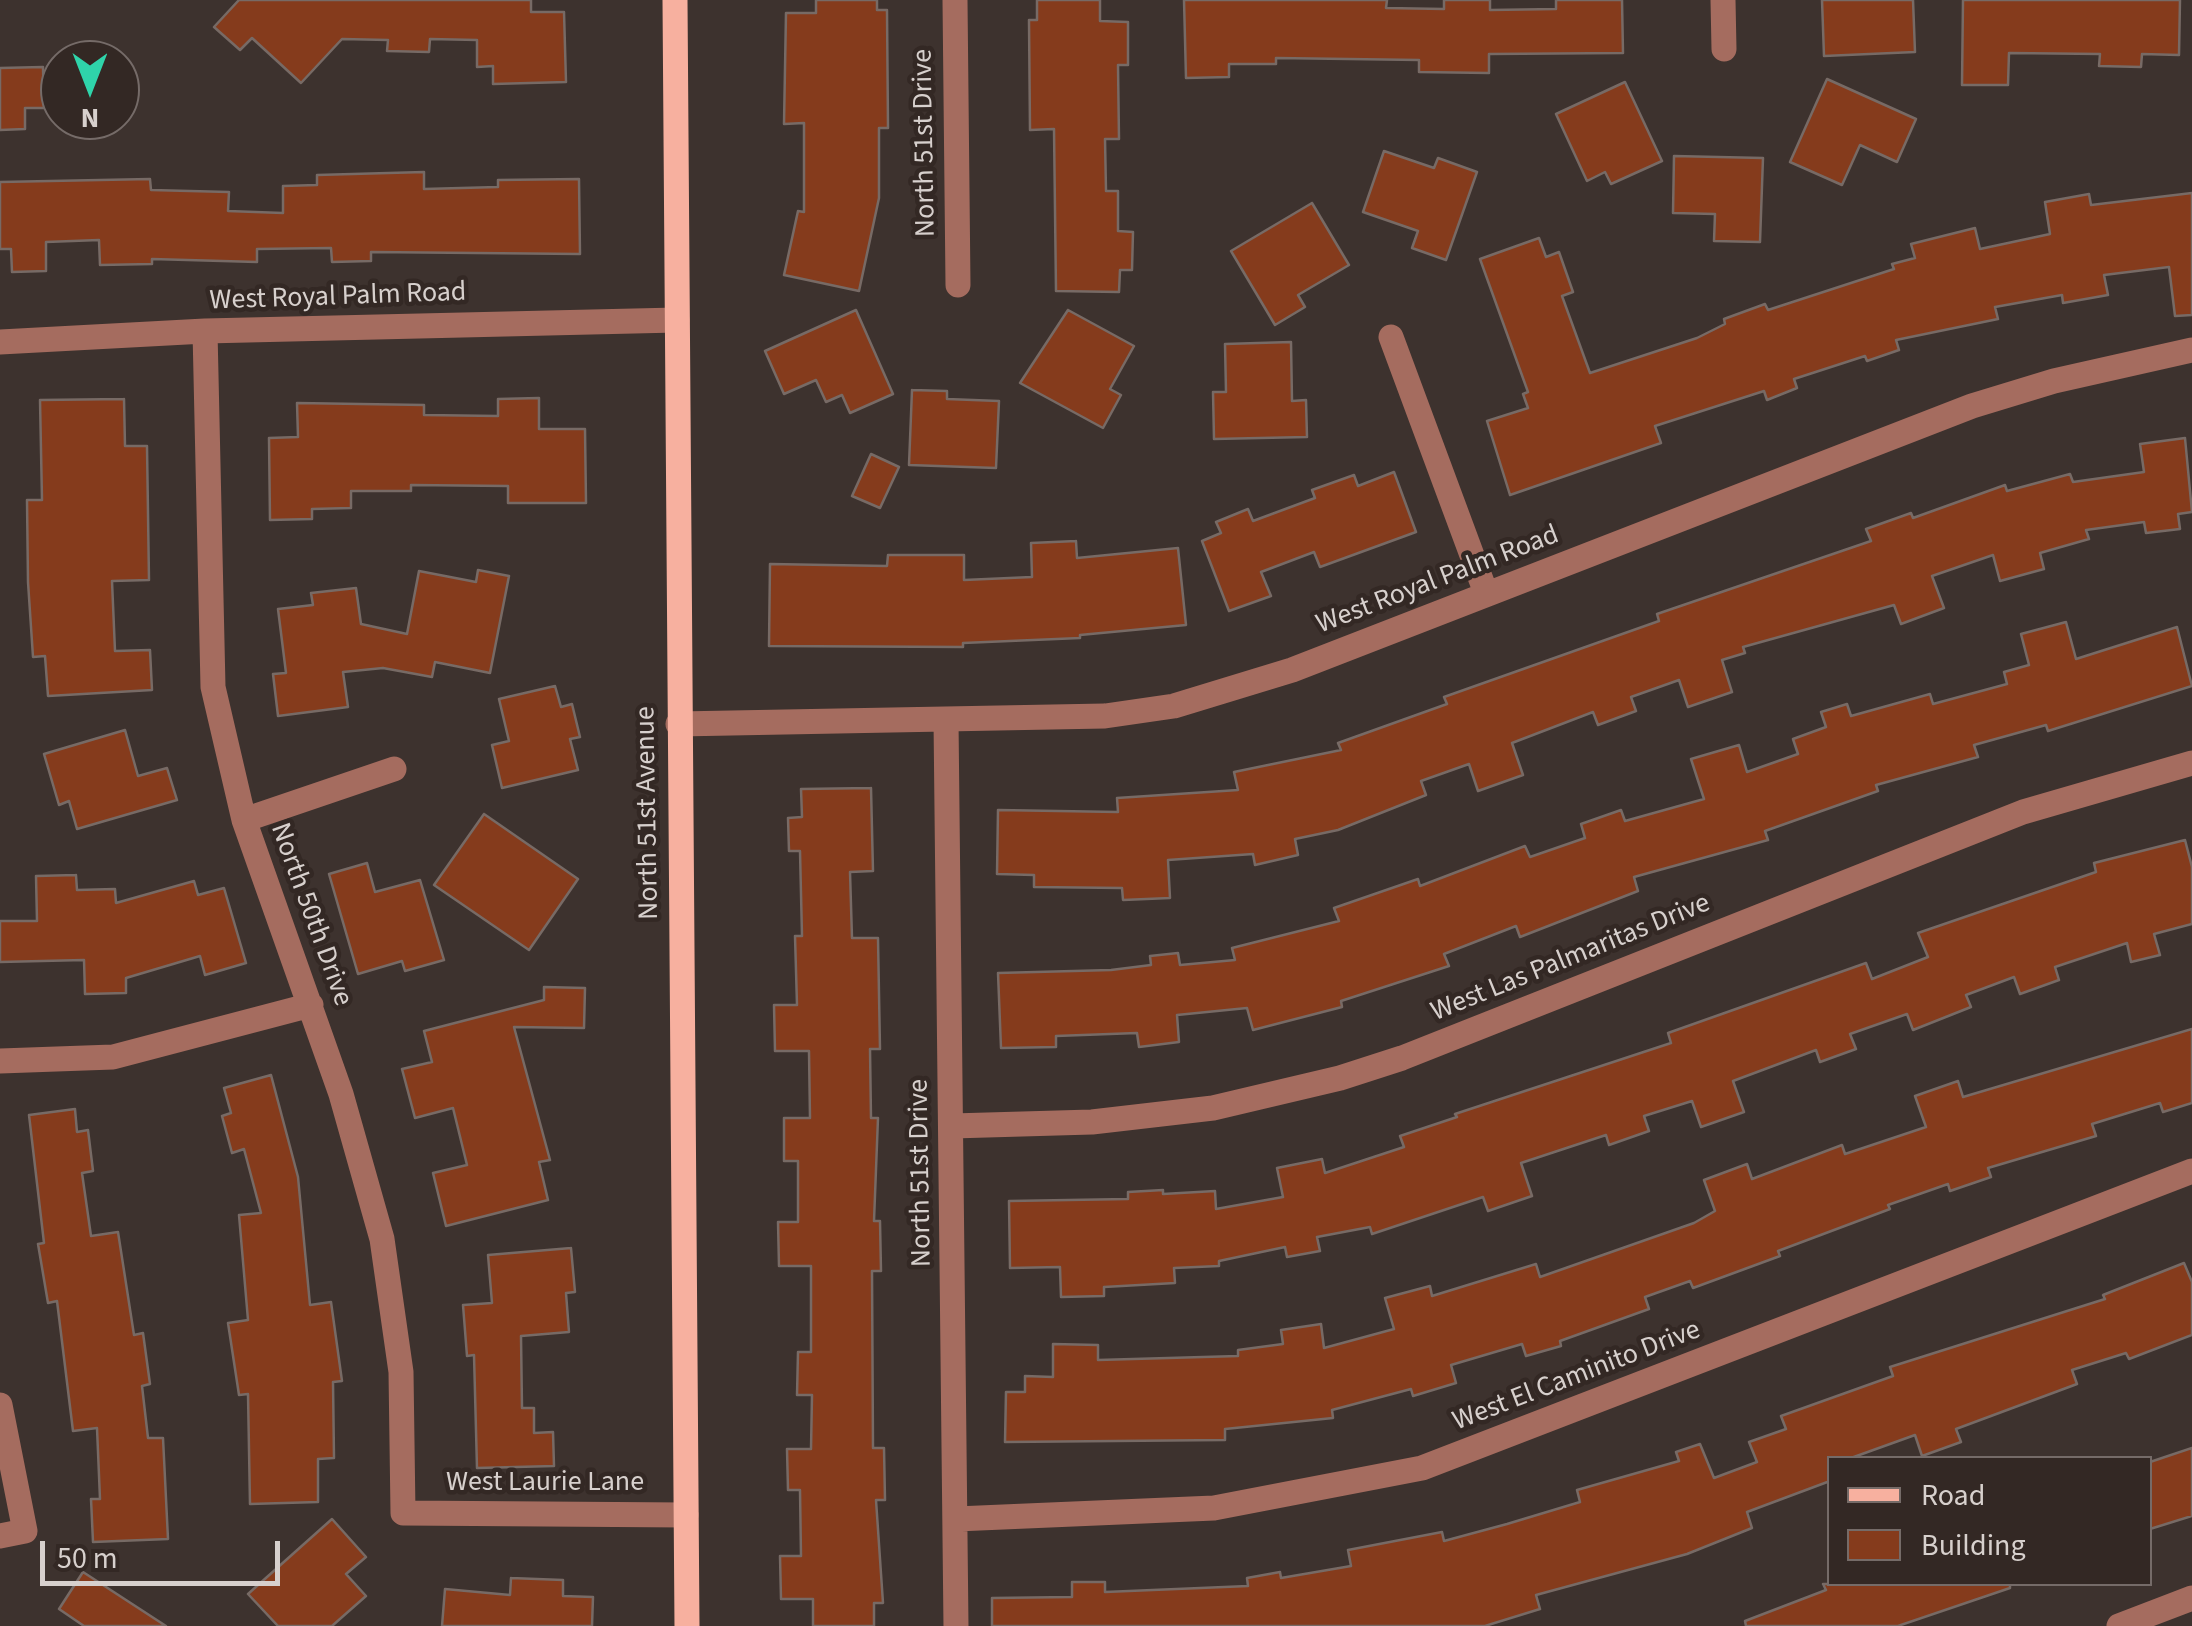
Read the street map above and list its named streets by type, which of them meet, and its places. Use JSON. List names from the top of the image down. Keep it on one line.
{"streets":{"main road":["North 51st Avenue"],"street":["North 51st Drive","West Royal Palm Road","North 50th Drive","West Las Palmaritas Drive","West El Caminito Drive","West Laurie Lane"]},"crossings":[["North 51st Drive","West Royal Palm Road"],["North 51st Drive","West Las Palmaritas Drive"],["North 51st Drive","West El Caminito Drive"],["West Royal Palm Road","North 51st Avenue"],["West Royal Palm Road","North 50th Drive"],["North 51st Avenue","West Laurie Lane"],["North 50th Drive","West Laurie Lane"]],"legend":["Road","Building"],"scale_bar":"50 m","north":"bottom"}
